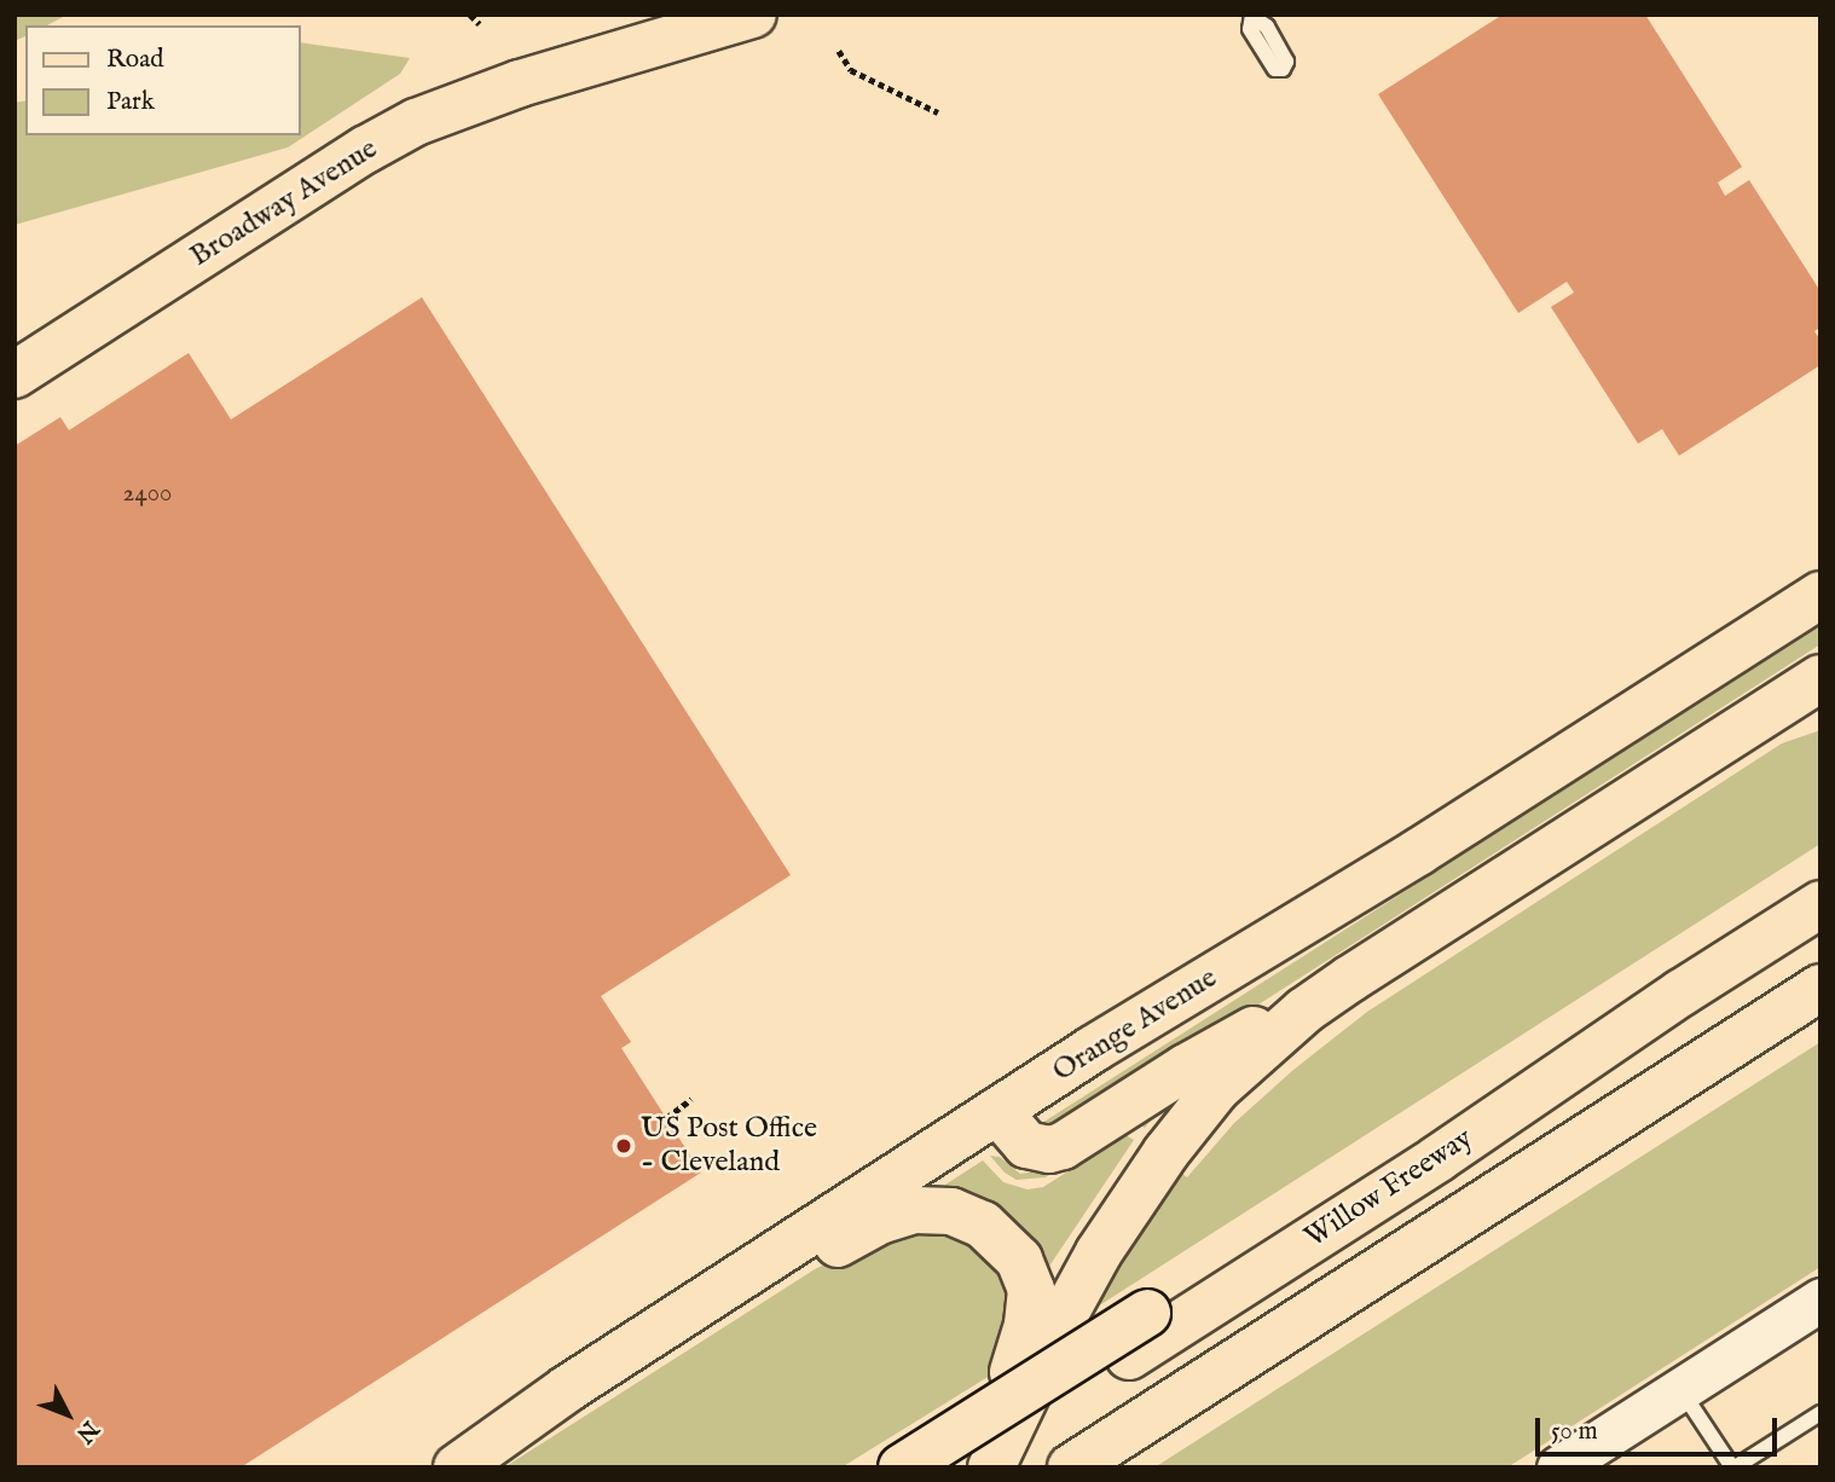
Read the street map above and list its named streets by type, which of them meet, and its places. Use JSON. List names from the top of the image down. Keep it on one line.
{"streets":{"main road":["Broadway Avenue","Orange Avenue","Willow Freeway"]},"places":["US Post Office - Cleveland"],"house_numbers":["2400"],"legend":["Road","Park"],"scale_bar":"50 m","north":"bottom right"}
